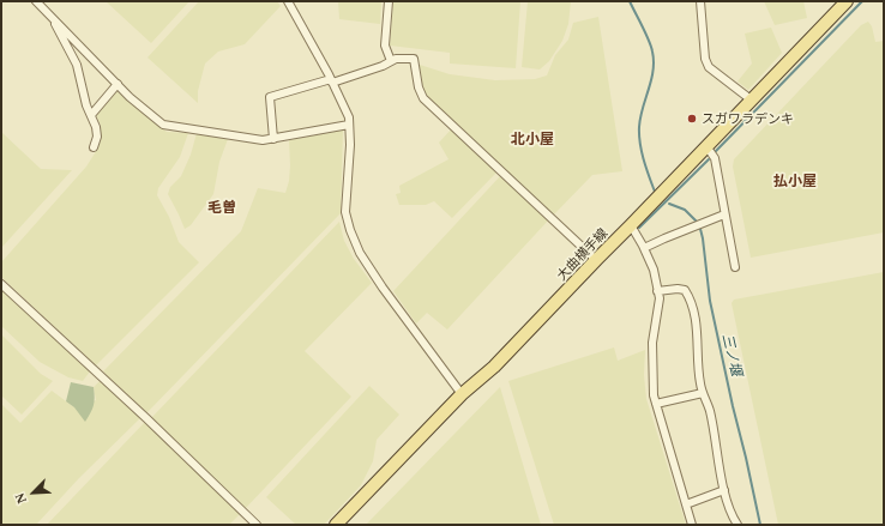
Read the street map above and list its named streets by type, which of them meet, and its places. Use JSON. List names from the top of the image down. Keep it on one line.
{"streets":{"main road":["大曲横手線"]},"districts":["北小屋","払小屋","毛曽"],"water":["三ノ堰"],"places":["スガワラデンキ"],"north":"bottom left"}
